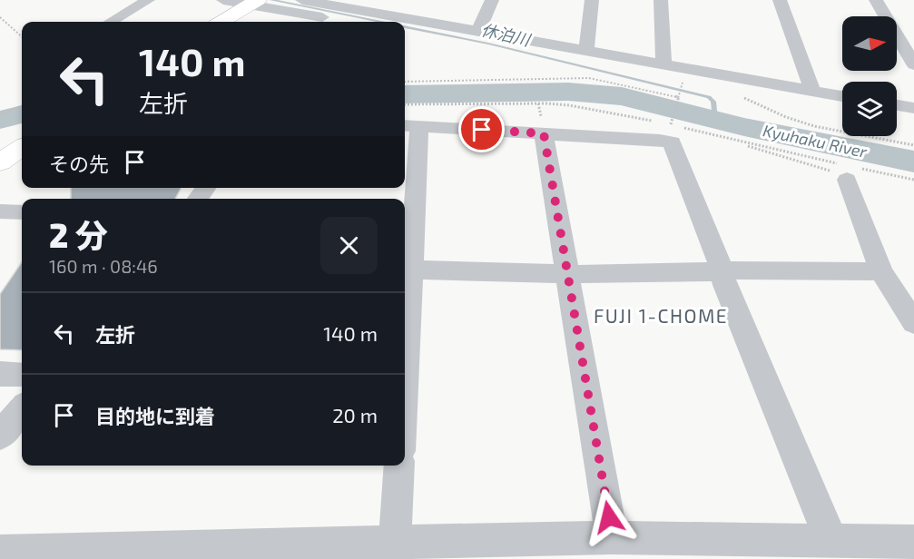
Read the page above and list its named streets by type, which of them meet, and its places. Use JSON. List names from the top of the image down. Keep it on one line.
{"districts":["FUJI 1-CHOME"],"water":["休泊川","Kyuhaku River"],"north":"right","page":{"turn":["140 m","左折"],"then":"その先","heading":["2 分","160 m · 08:46"],"list":[{"name":"左折","value":"140 m"},{"name":"目的地に到着","value":"20 m"}]}}
